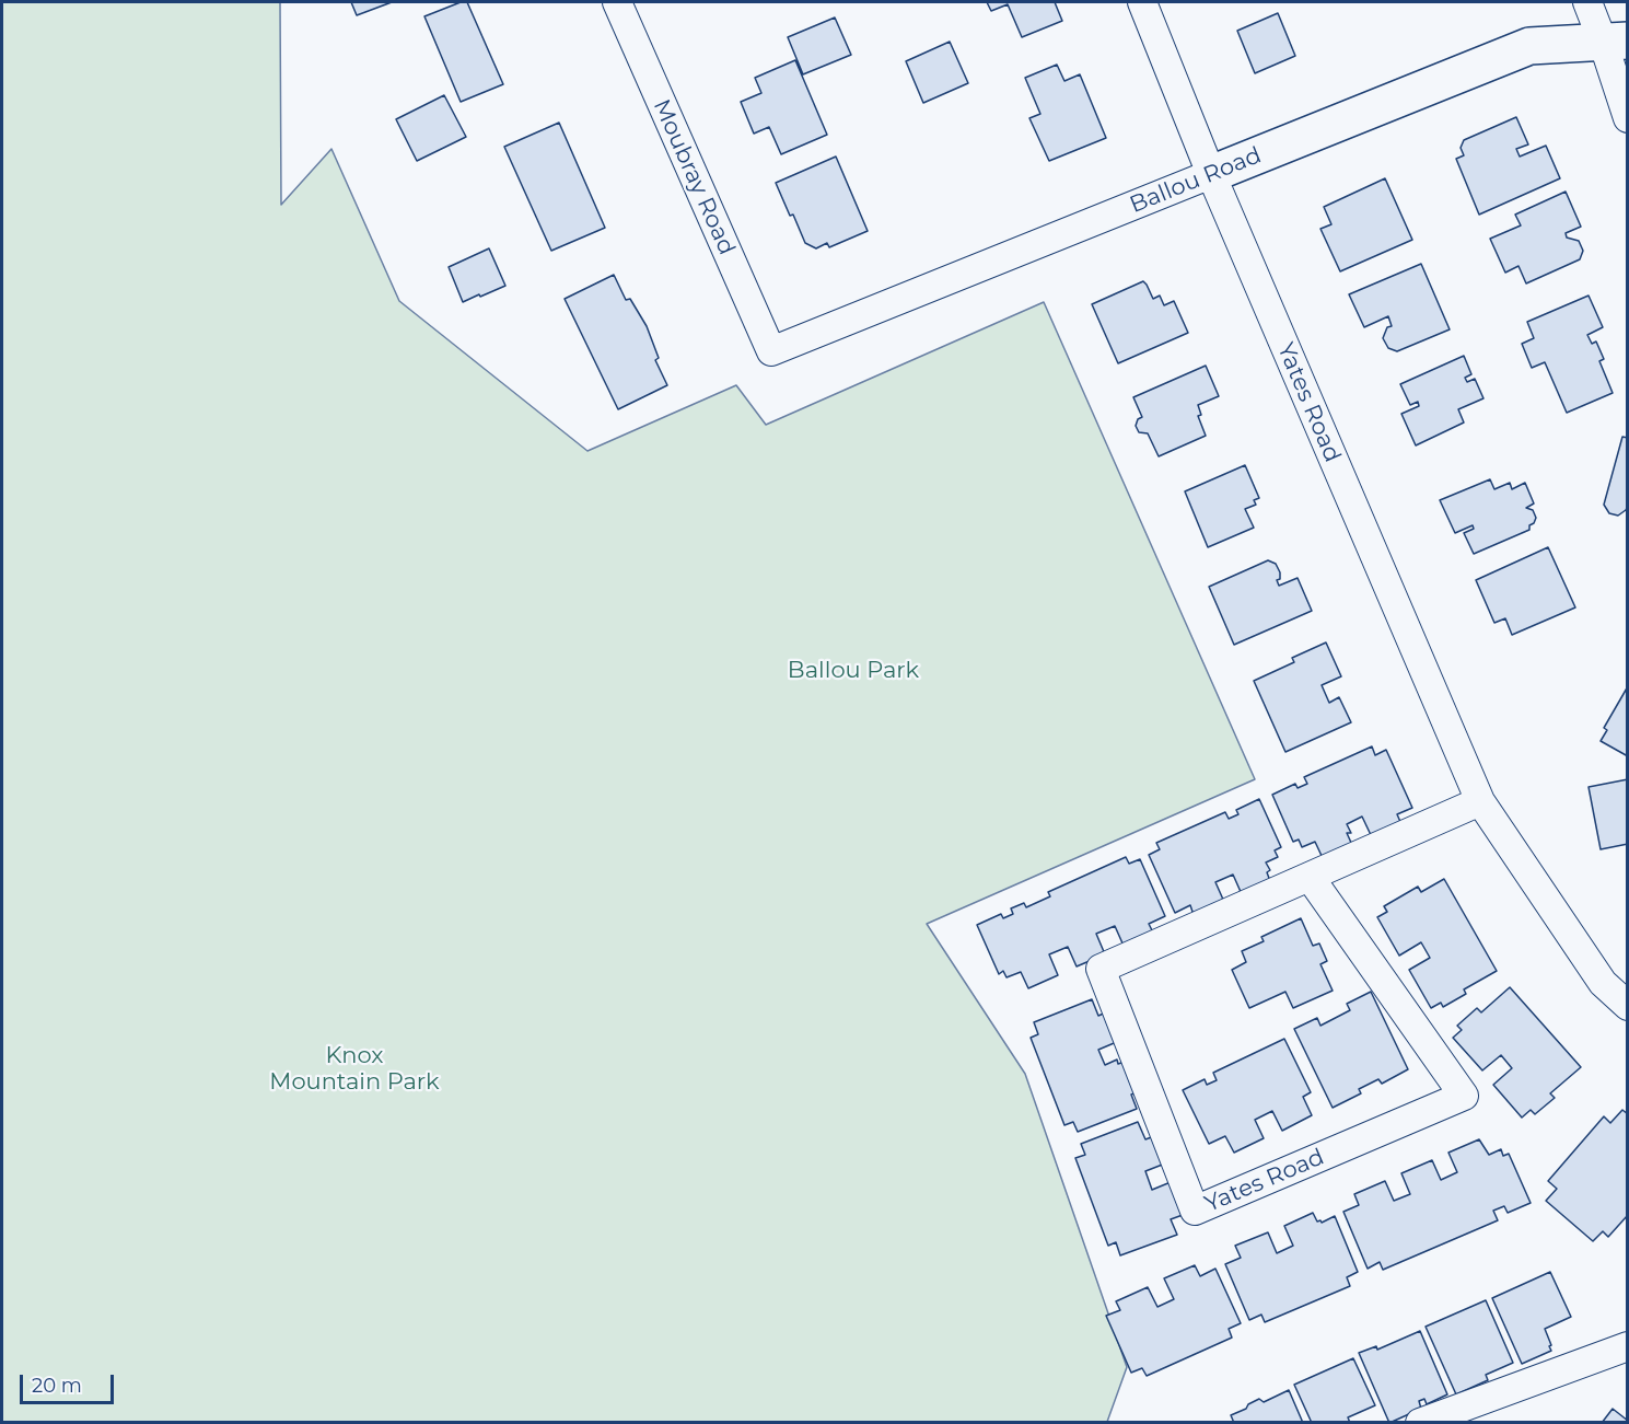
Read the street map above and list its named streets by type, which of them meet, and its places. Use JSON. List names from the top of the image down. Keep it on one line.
{"streets":{"street":["Moubray Road","Ballou Road","Yates Road"]},"crossings":[["Moubray Road","Ballou Road"],["Ballou Road","Yates Road"]],"parks":["Ballou Park","Knox Mountain Park"],"scale_bar":"20 m"}
